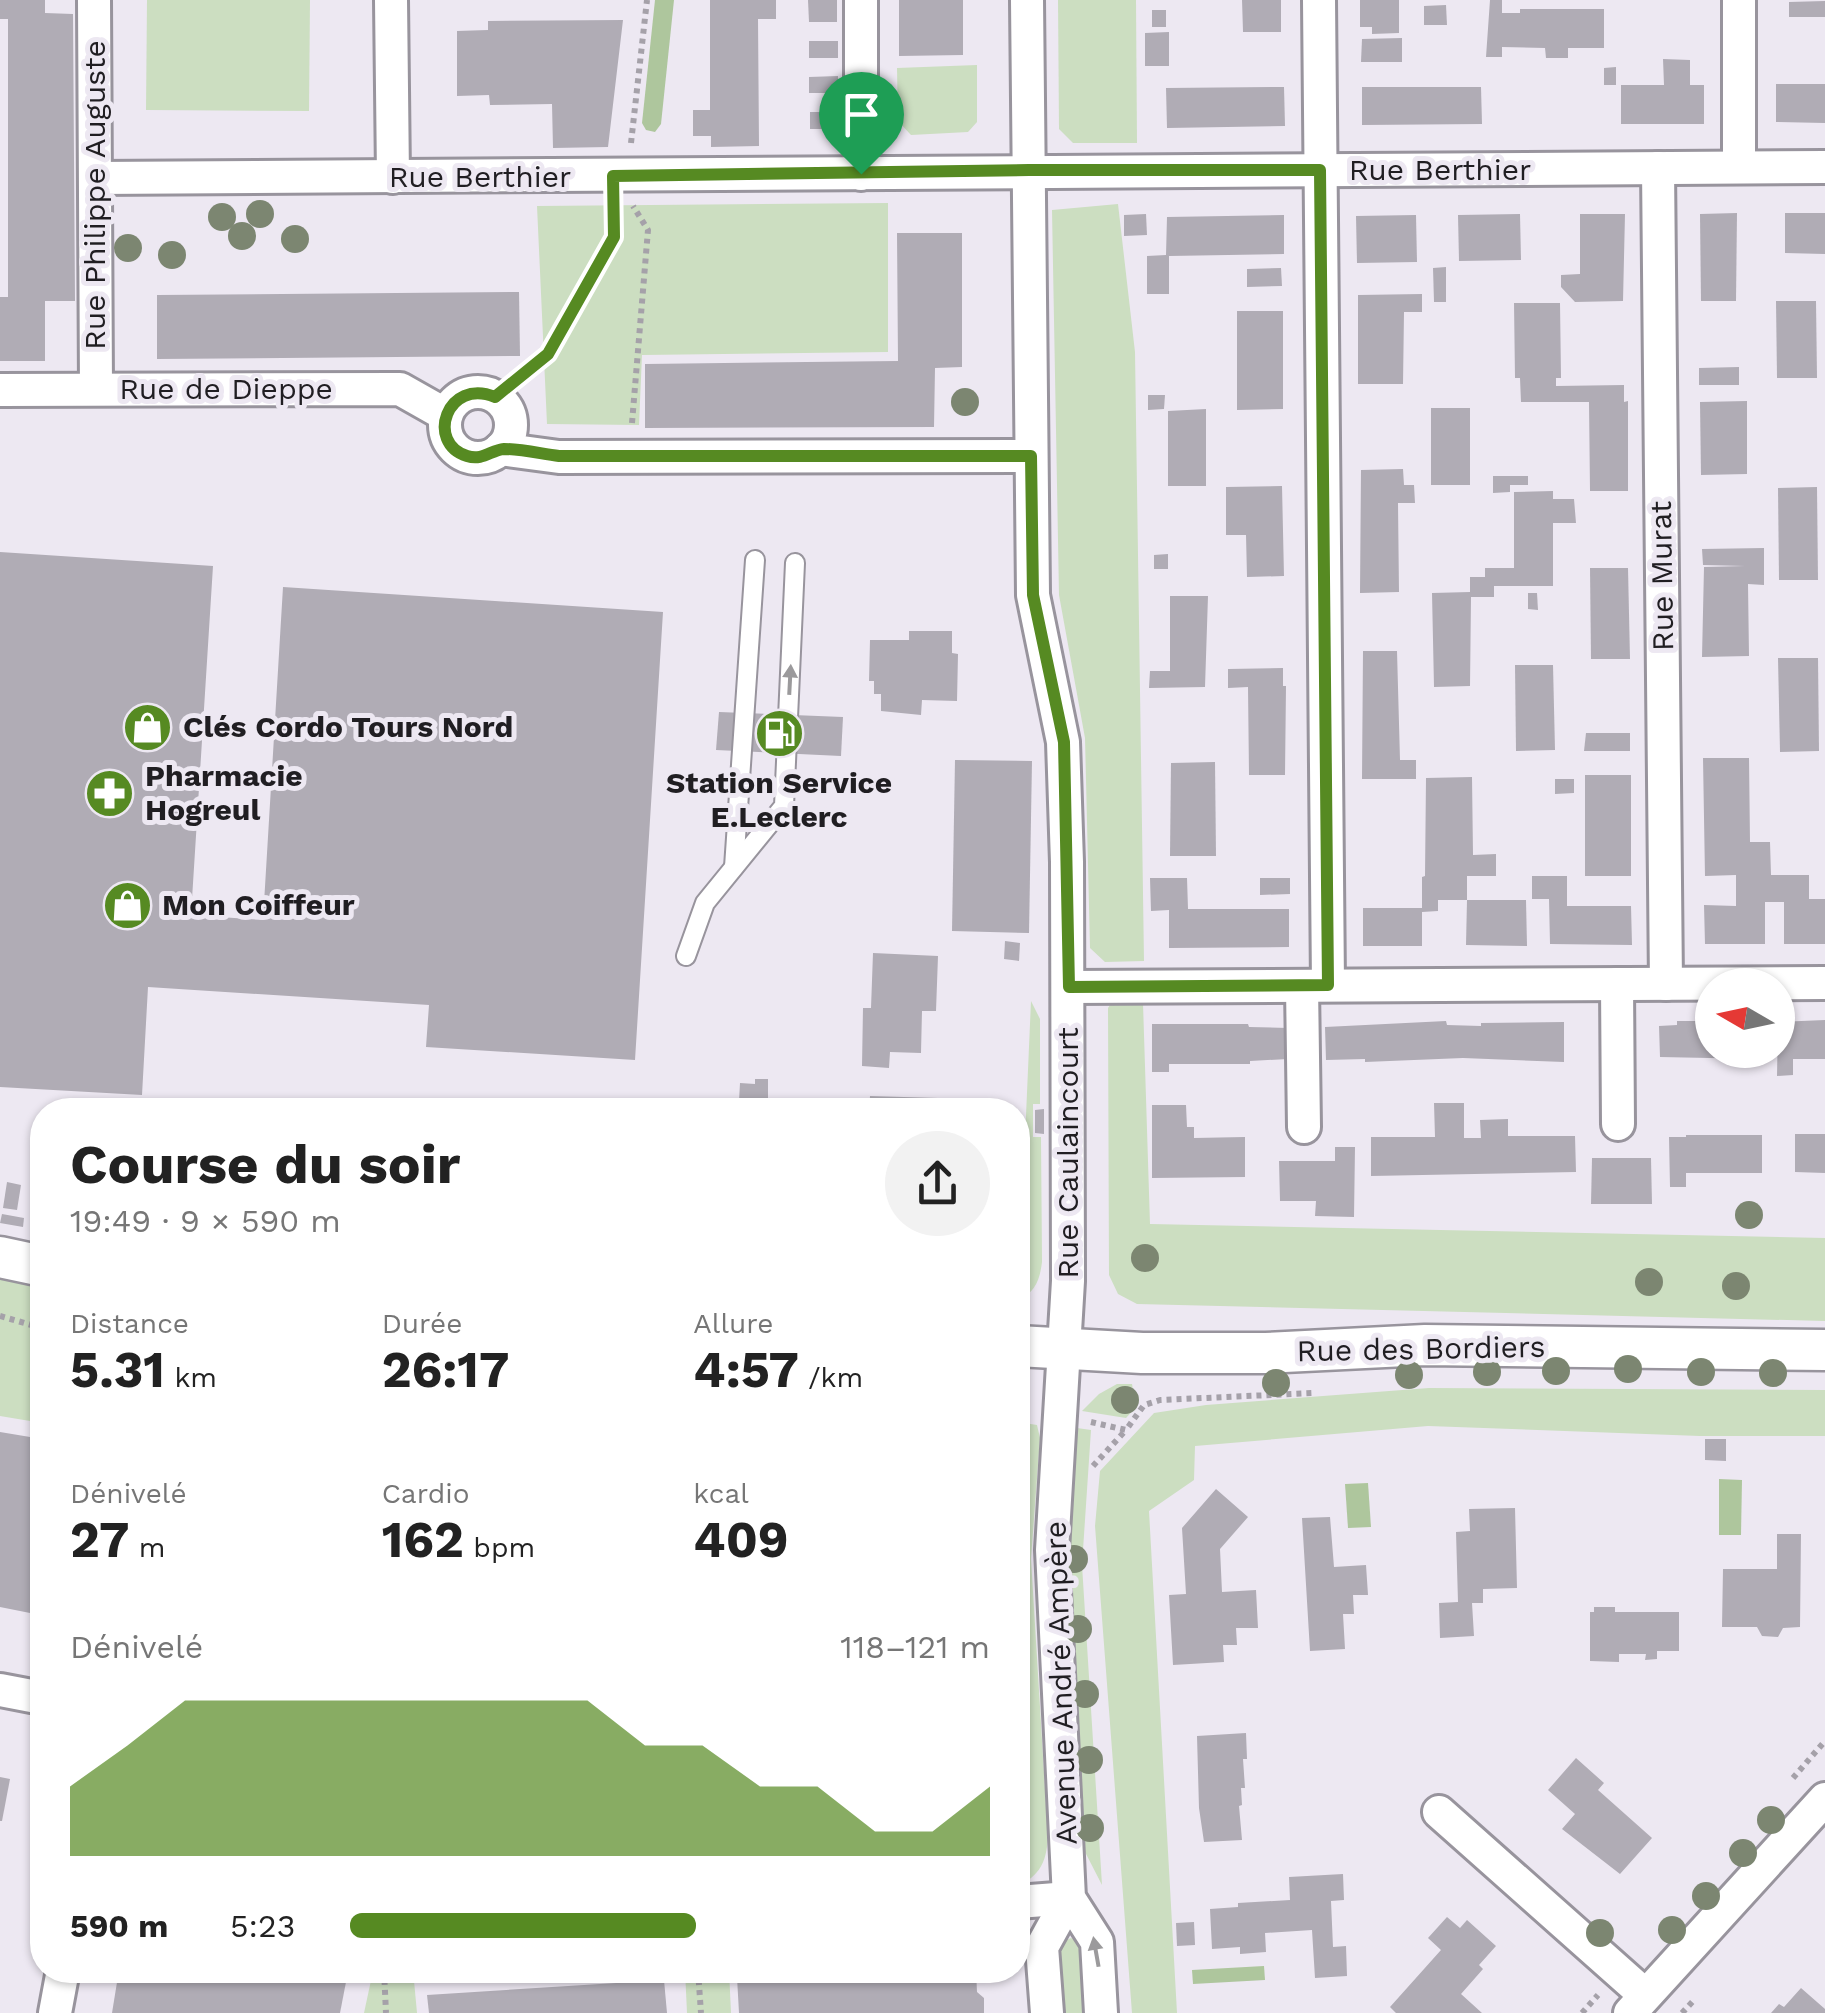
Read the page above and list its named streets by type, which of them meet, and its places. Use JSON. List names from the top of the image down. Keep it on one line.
{"streets":{"street":["Rue Berthier","Rue Philippe Auguste","Rue de Dieppe","Rue Murat","Rue Caulaincourt","Rue des Bordiers","Avenue André Ampère"]},"crossings":[["Rue Berthier","Rue Philippe Auguste"],["Rue Berthier","Rue Murat"],["Rue Berthier","Rue Caulaincourt"],["Rue Philippe Auguste","Rue de Dieppe"],["Rue Caulaincourt","Rue des Bordiers"],["Rue Caulaincourt","Avenue André Ampère"],["Rue des Bordiers","Avenue André Ampère"]],"places":{"shop":["Clés Cordo Tours Nord","Mon Coiffeur"],"fuel station":["Station Service E.Leclerc"],"pharmacy":["Pharmacie Hogreul"]},"north":"left","page":{"heading":["Course du soir","19:49 · 9 × 590 m"],"stats":[["Distance","5.31 km"],["Durée","26:17"],["Allure","4:57 /km"],["Dénivelé","27 m"],["Cardio","162 bpm"],["kcal","409"]],"chart":["Dénivelé","118–121 m"],"list":[{"name":"590 m","note":"5:23"}]}}
